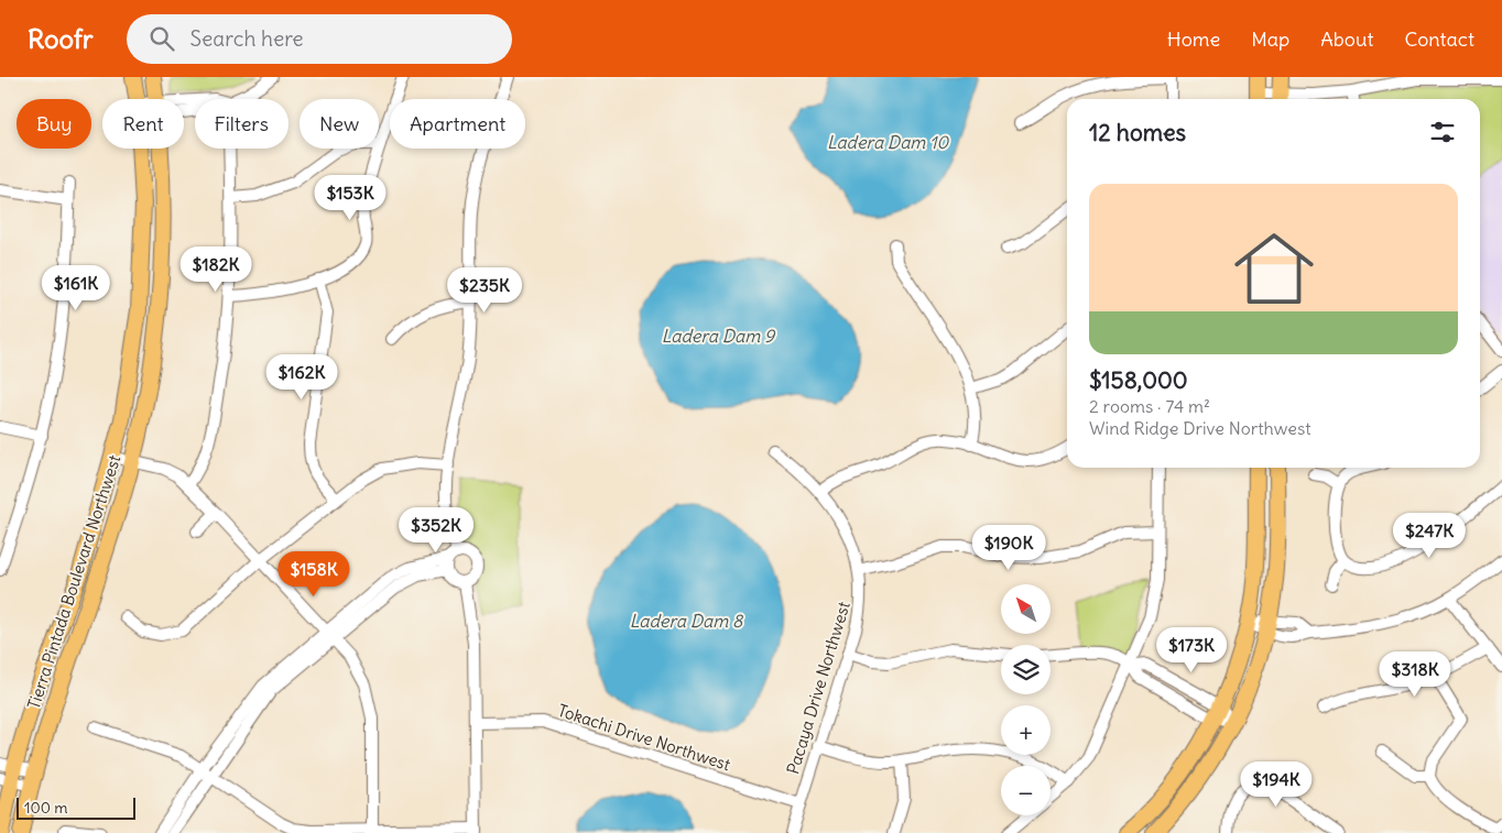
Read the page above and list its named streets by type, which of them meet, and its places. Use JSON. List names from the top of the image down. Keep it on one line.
{"streets":{"main road":["Tierra Pintada Boulevard Northwest"],"street":["Pacaya Drive Northwest","Tokachi Drive Northwest"]},"crossings":[["Pacaya Drive Northwest","Tokachi Drive Northwest"]],"water":["Ladera Dam 10","Ladera Dam 9","Ladera Dam 8"],"scale_bar":"100 m","north":"top left","page":{"header":"Roofr","search":"Search here","nav":["Home","Map","About","Contact"],"chip":["Buy","Rent","Filters","New","Apartment"],"heading":"12 homes","list":[{"name":"$158,000","note":"2 rooms · 74 m² · Wind Ridge Drive Northwest"}],"price":["$153K","$182K","$161K","$235K","$162K","$352K","$247K","$190K","$158K","$173K","$318K","$194K"],"map_buttons":["+","−"],"scale":"100 m"}}
